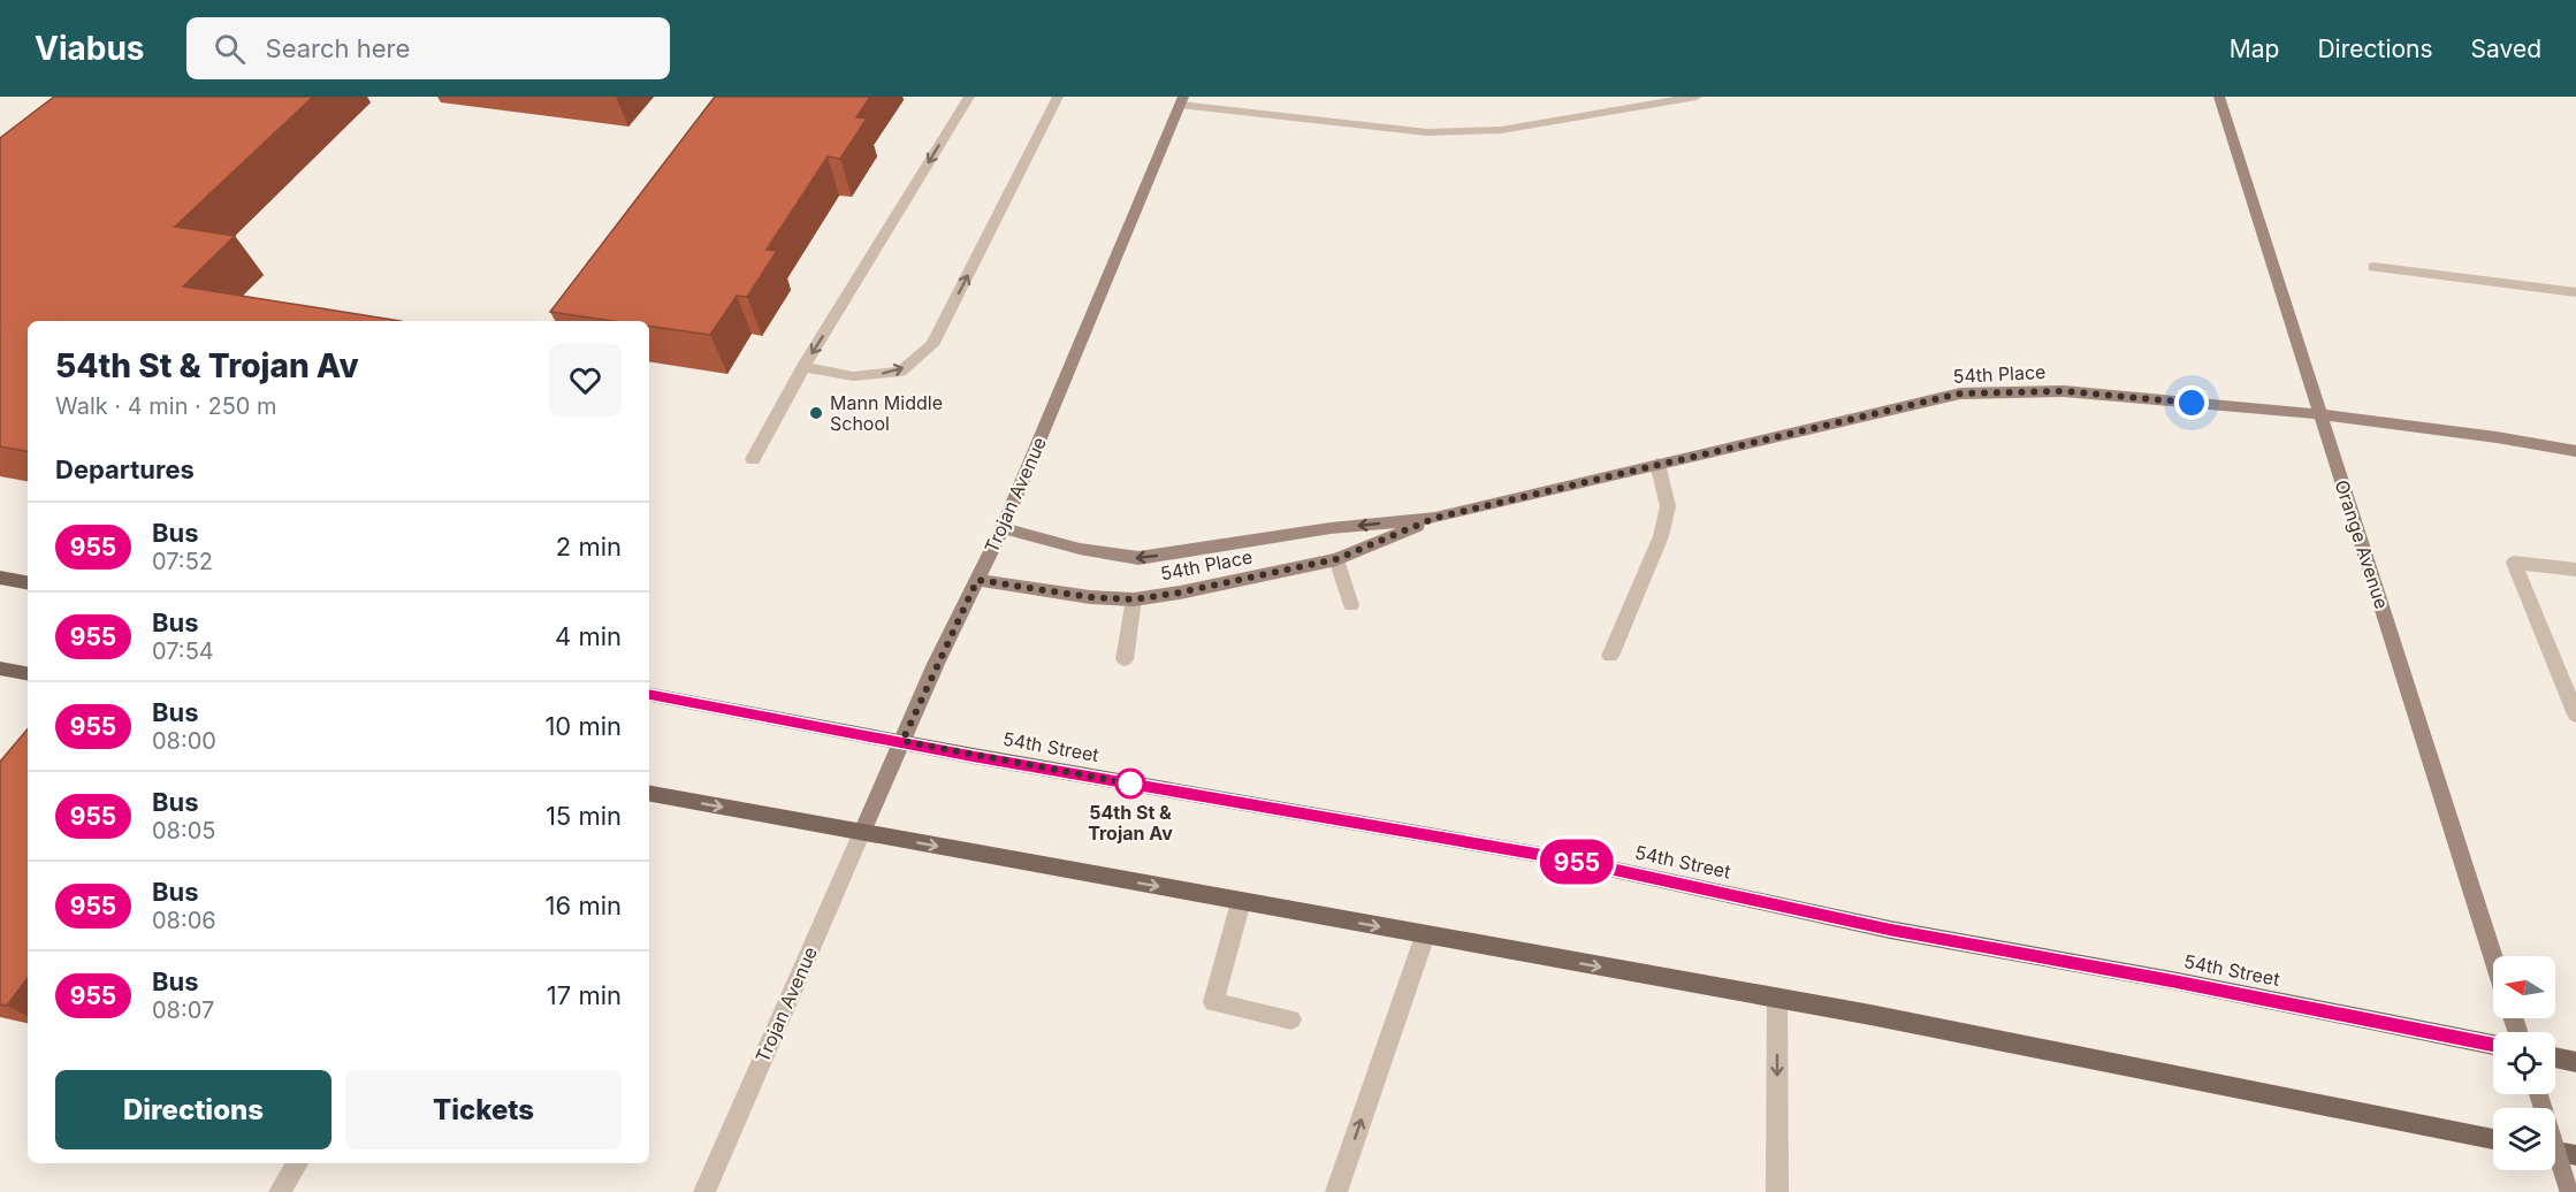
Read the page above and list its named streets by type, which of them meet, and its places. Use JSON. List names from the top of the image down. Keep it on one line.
{"streets":{"main road":["54th Street"],"street":["54th Place","Trojan Avenue","Orange Avenue"]},"crossings":[["54th Place","Trojan Avenue"],["54th Place","Orange Avenue"],["Trojan Avenue","54th Street"]],"places":["Mann Middle School","54th St & Trojan Av"],"lines":["bus line 955"],"north":"left","page":{"header":"Viabus","search":"Search here","nav":["Map","Directions","Saved"],"on_map":"955","heading":[["54th St & Trojan Av","Walk · 4 min · 250 m"],"Departures"],"list":[{"mark":"955","name":"Bus","note":"07:52","value":"2 min"},{"mark":"955","name":"Bus","note":"07:54","value":"4 min"},{"mark":"955","name":"Bus","note":"08:00","value":"10 min"},{"mark":"955","name":"Bus","note":"08:05","value":"15 min"},{"mark":"955","name":"Bus","note":"08:06","value":"16 min"},{"mark":"955","name":"Bus","note":"08:07","value":"17 min"}],"buttons":["Directions","Tickets"]}}
